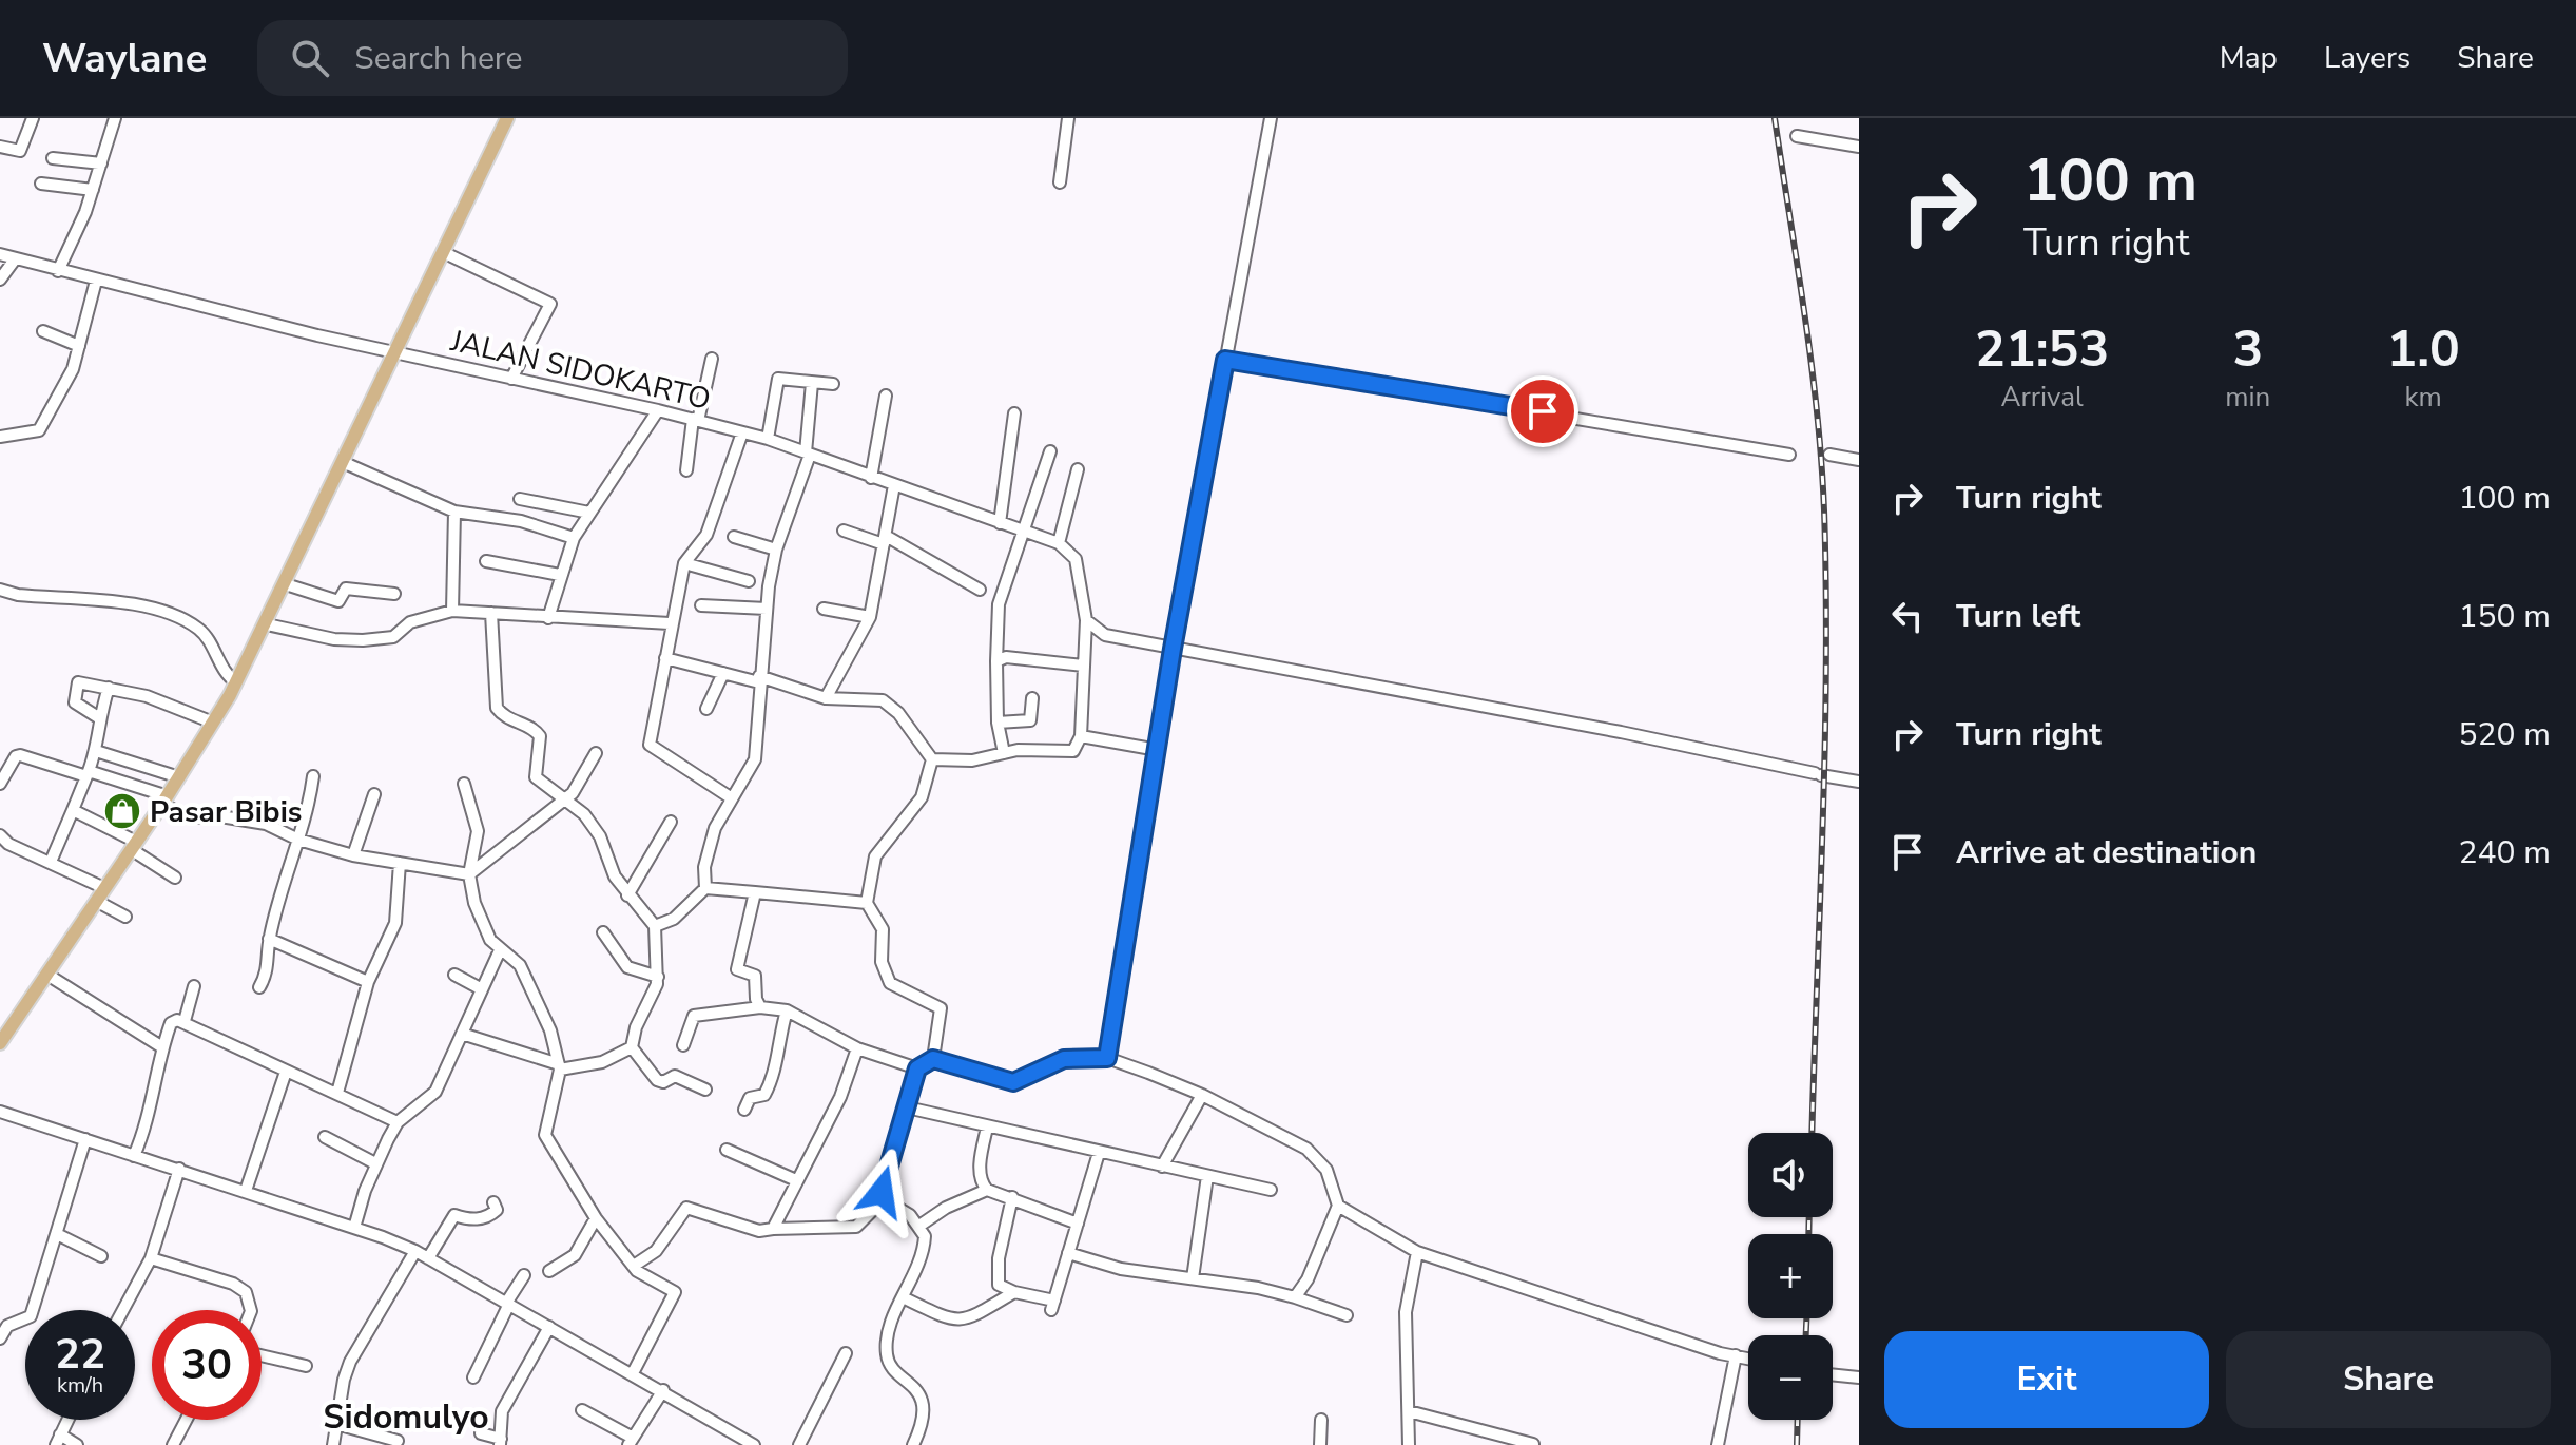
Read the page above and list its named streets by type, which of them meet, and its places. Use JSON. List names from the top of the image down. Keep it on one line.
{"streets":{"street":["JALAN SIDOKARTO"]},"districts":["Sidomulyo"],"places":{"shop":["Pasar Bibis"]},"page":{"header":"Waylane","search":"Search here","nav":["Map","Layers","Share"],"turn":["100 m","Turn right"],"eta":["21:53","Arrival","3","min","1.0","km"],"list":[{"name":"Turn right","value":"100 m"},{"name":"Turn left","value":"150 m"},{"name":"Turn right","value":"520 m"},{"name":"Arrive at destination","value":"240 m"}],"map_buttons":["+","−"],"speed":"22 km/h","limit":"30","buttons":["Exit","Share"]}}
